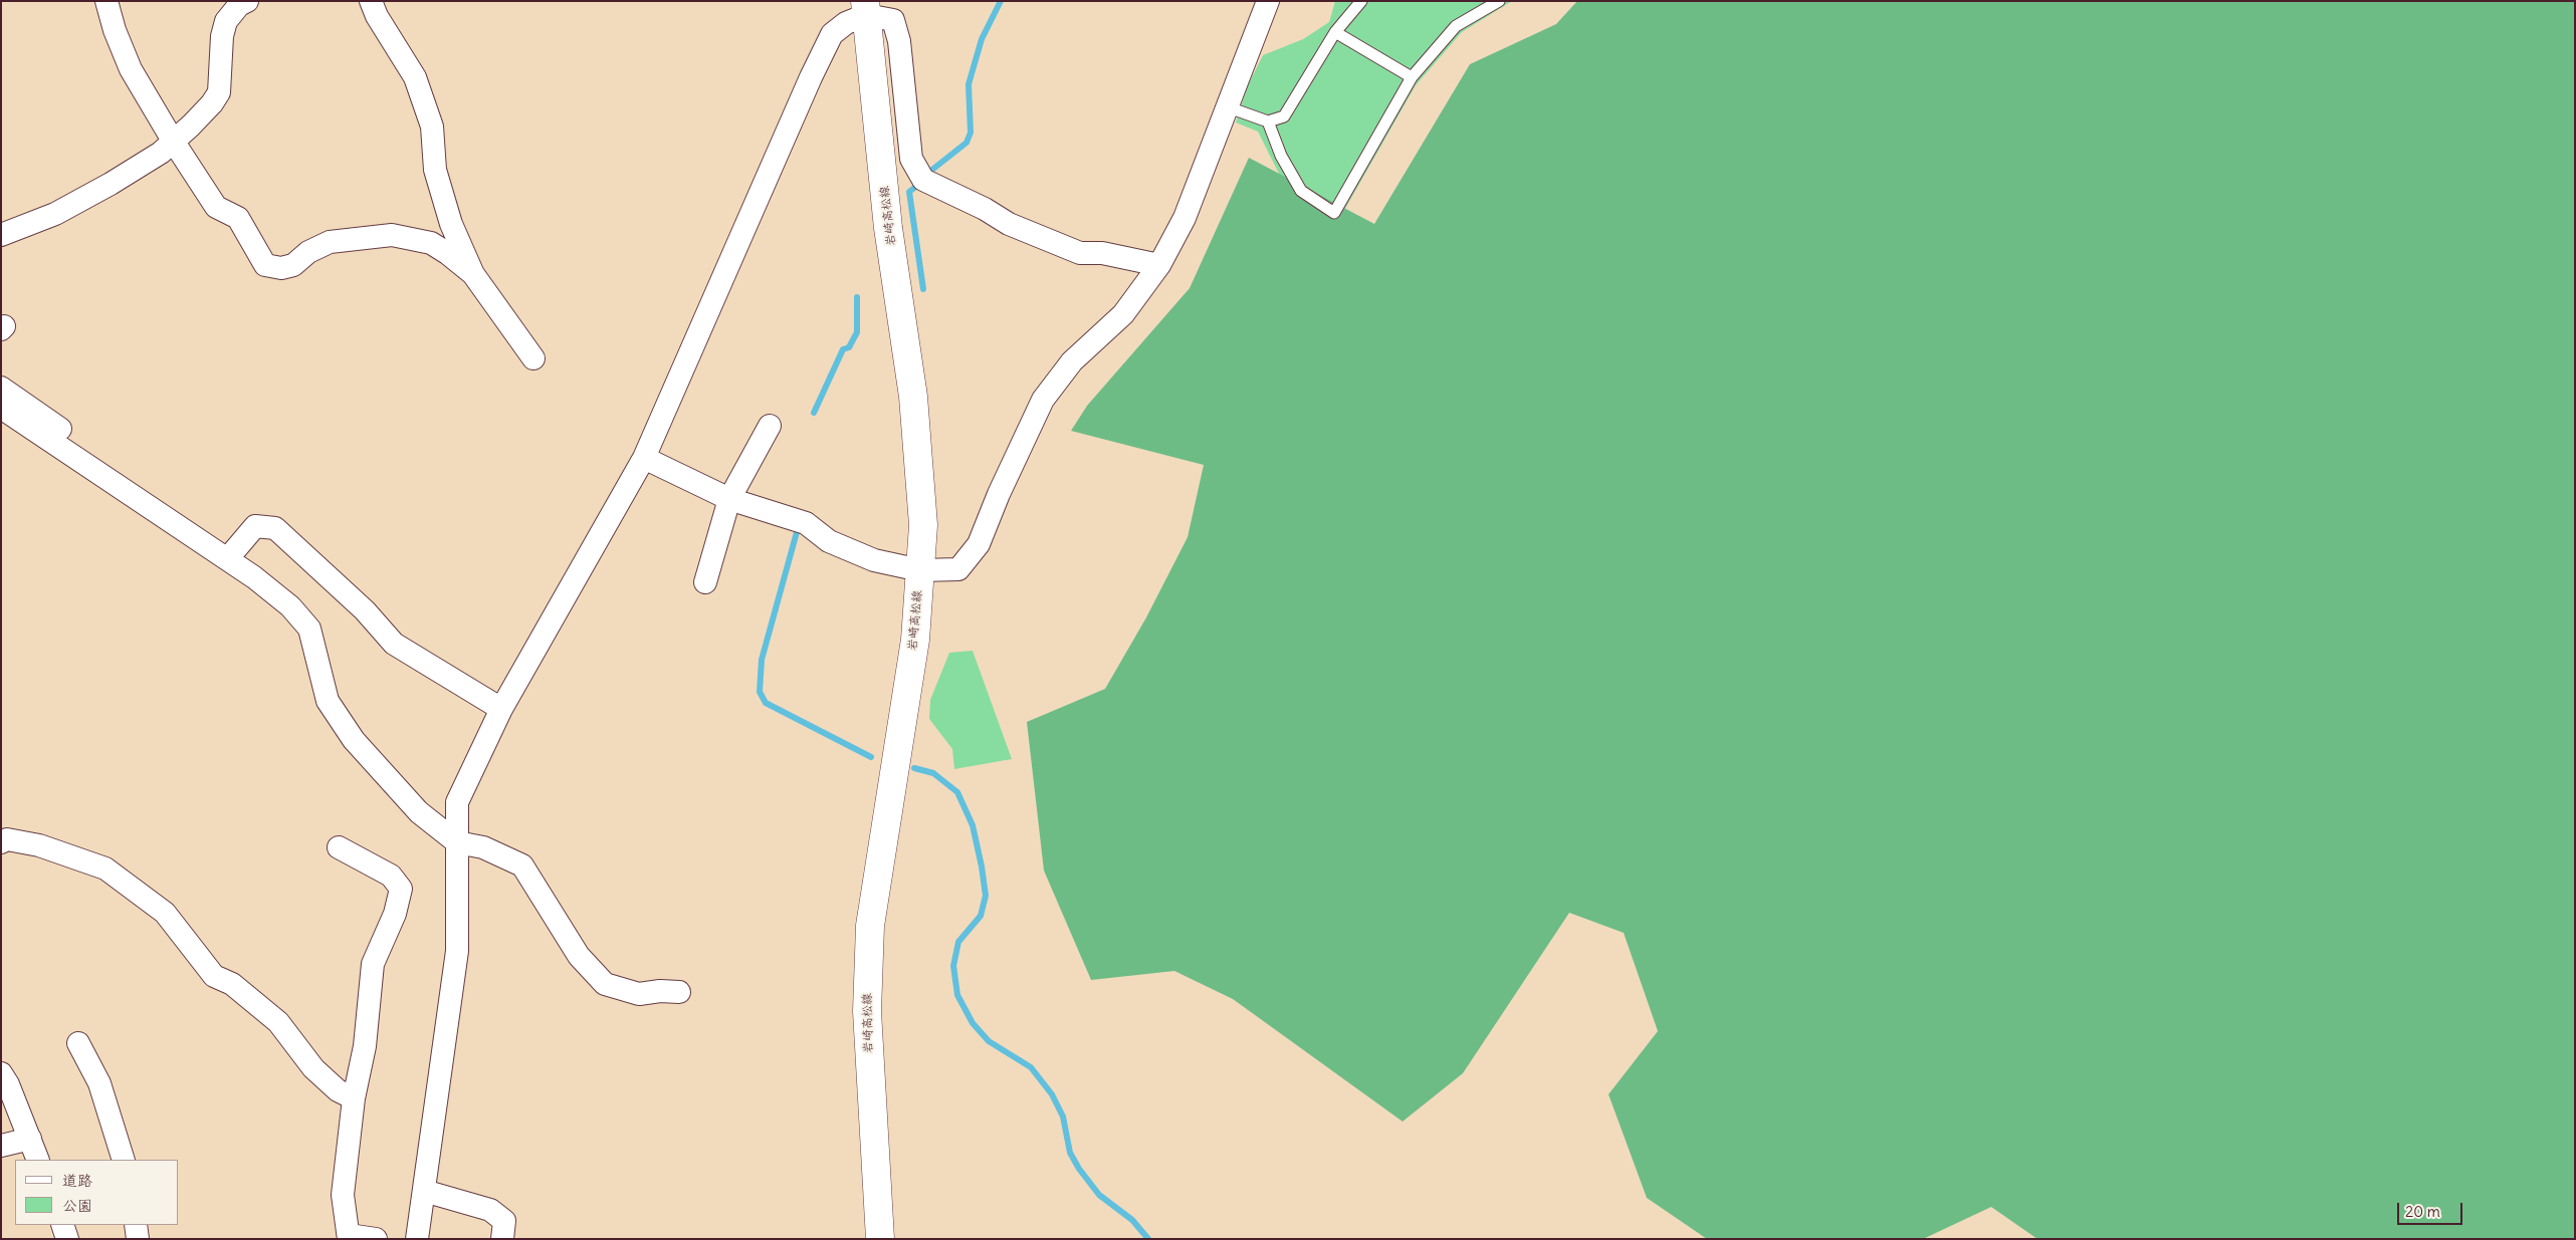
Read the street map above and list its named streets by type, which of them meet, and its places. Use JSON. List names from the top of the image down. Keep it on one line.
{"streets":{"main road":["岩崎高松線"]},"legend":["道路","公園"],"scale_bar":"20 m"}
